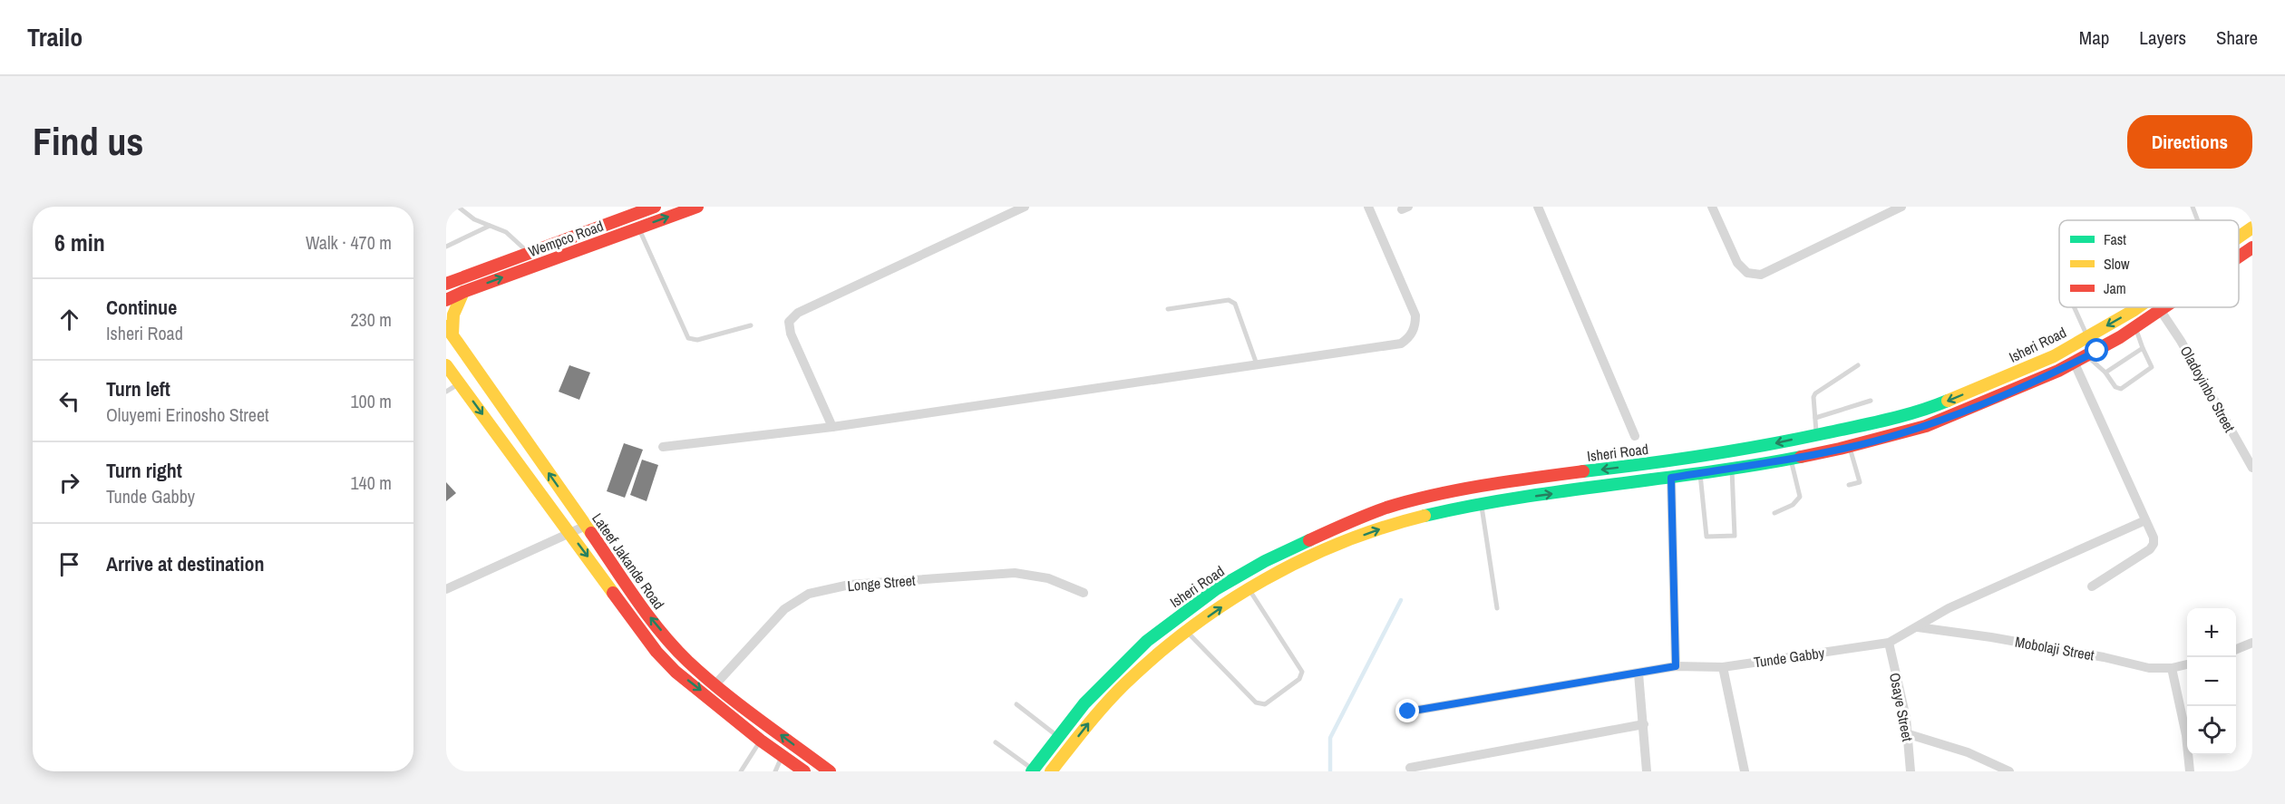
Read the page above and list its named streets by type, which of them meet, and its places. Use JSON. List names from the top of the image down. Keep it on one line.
{"streets":{"main road":["Wempco Road","Isheri Road","Lateef Jakande Road"],"street":["Oladoyinbo Street","Longe Street","Mobolaji Street","Tunde Gabby","Osaye Street"]},"crossings":[["Isheri Road","Oladoyinbo Street"],["Lateef Jakande Road","Longe Street"],["Mobolaji Street","Tunde Gabby"],["Tunde Gabby","Osaye Street"]],"legend":["Fast","Slow","Jam"],"page":{"header":"Trailo","nav":["Map","Layers","Share"],"buttons":"Directions","title":"Find us","heading":["6 min","Walk · 470 m"],"list":[["Continue","Isheri Road","230 m"],["Turn left","Oluyemi Erinosho Street","100 m"],["Turn right","Tunde Gabby","140 m"],"Arrive at destination"],"map_buttons":["+","−"]}}
